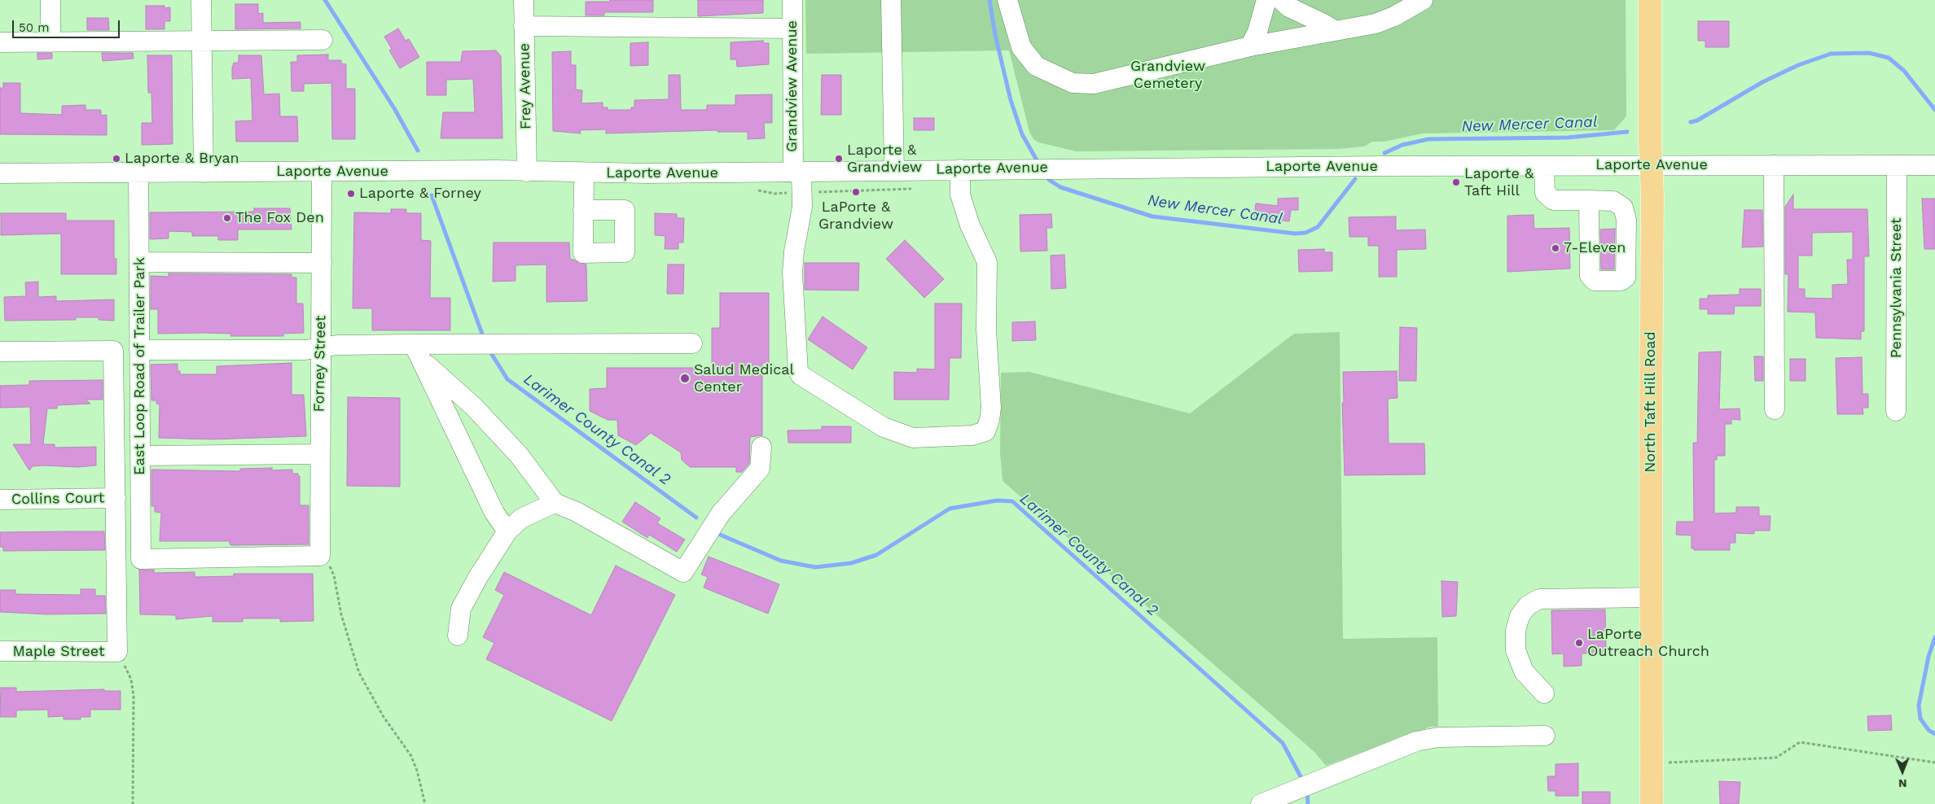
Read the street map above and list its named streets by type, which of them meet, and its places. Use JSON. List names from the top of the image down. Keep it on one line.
{"streets":{"main road":["North Taft Hill Road"],"street":["Frey Avenue","Grandview Avenue","Laporte Avenue","Pennsylvania Street","Forney Street","East Loop Road of Trailer Park","Collins Court","Maple Street"]},"crossings":[["Frey Avenue","Laporte Avenue"],["Grandview Avenue","Laporte Avenue"],["Laporte Avenue","Pennsylvania Street"],["Laporte Avenue","Forney Street"],["Laporte Avenue","East Loop Road of Trailer Park"],["Laporte Avenue","North Taft Hill Road"],["Forney Street","East Loop Road of Trailer Park"]],"water":["New Mercer Canal","Larimer County Canal 2"],"parks":["Grandview Cemetery"],"places":["Laporte & Bryan","Laporte & Grandview","Laporte & Taft Hill","LaPorte & Grandview","Laporte & Forney","The Fox Den","7-Eleven","Salud Medical Center","LaPorte Outreach Church"],"scale_bar":"50 m","north":"bottom"}
